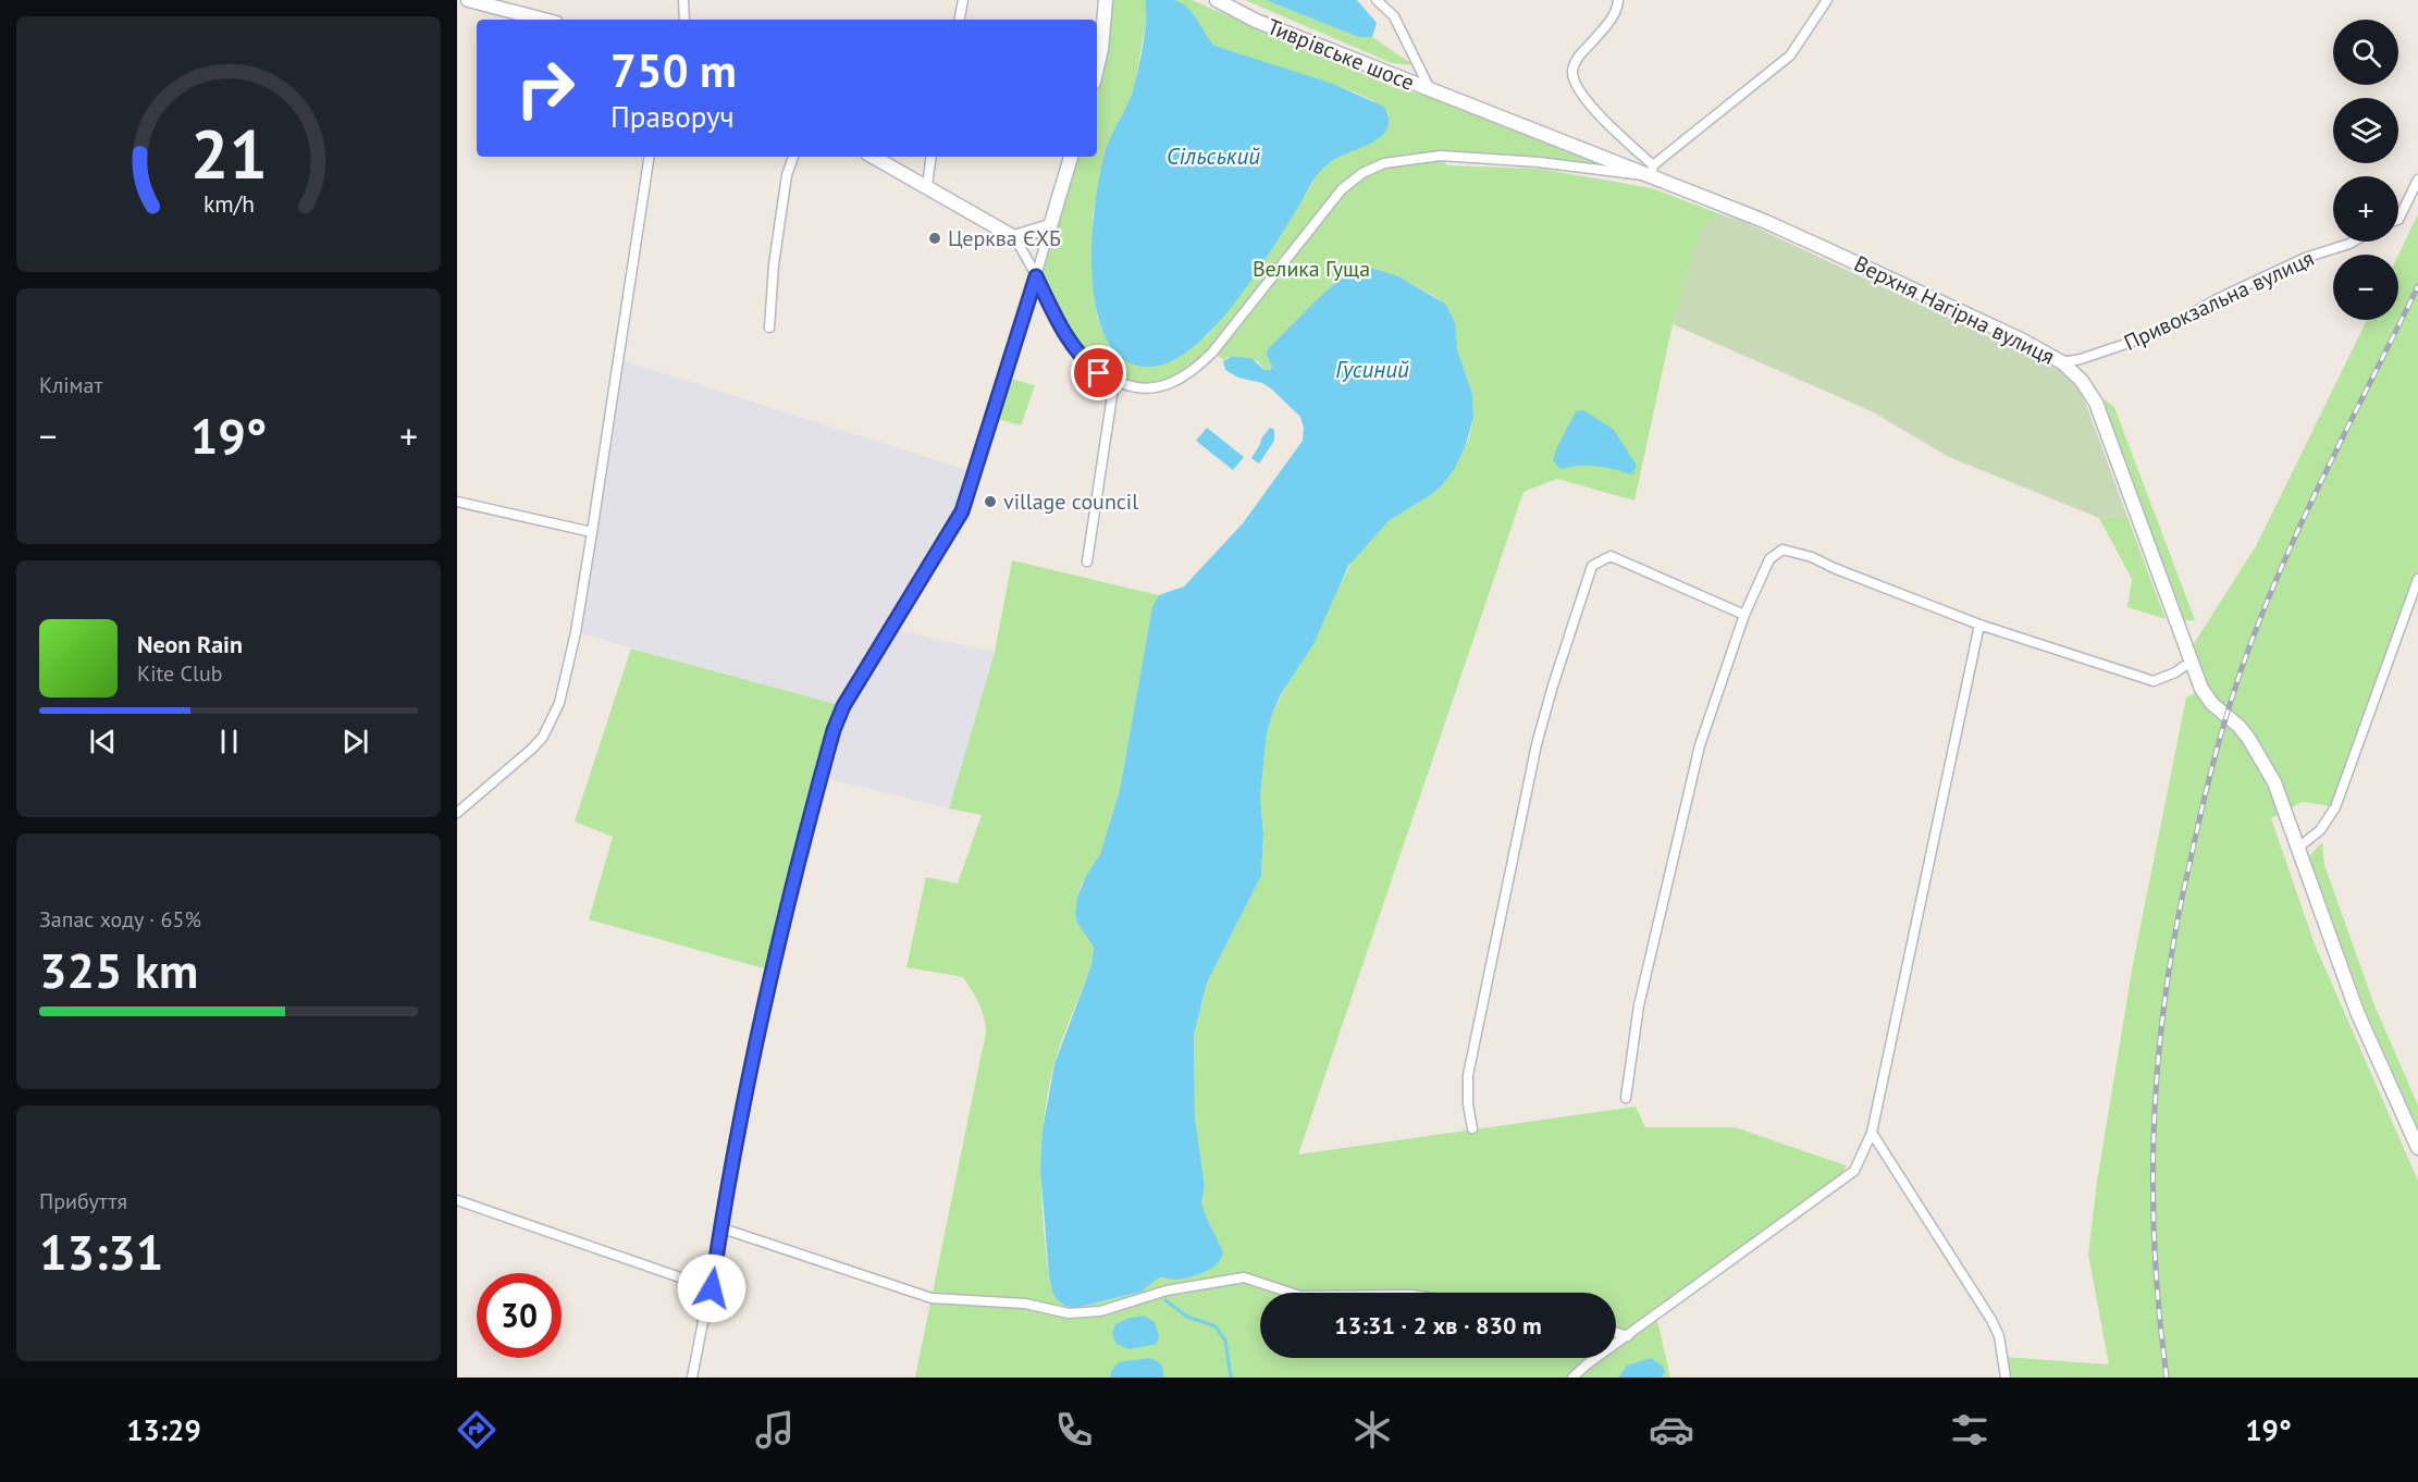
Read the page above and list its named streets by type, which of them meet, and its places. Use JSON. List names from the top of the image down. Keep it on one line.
{"streets":{"main road":["Тиврівське шосе","Верхня Нагірна вулиця"],"street":["Привокзальна вулиця"]},"crossings":[["Тиврівське шосе","Верхня Нагірна вулиця"],["Привокзальна вулиця","Верхня Нагірна вулиця"]],"water":["Сільський","Гусиний"],"parks":["Велика Гуща"],"places":["Церква ЄХБ","village council"],"page":{"map_buttons":["+","−"],"turn":["750 m","Праворуч"],"tile":["Клімат",["Запас ходу · 65%","325 km"],["Прибуття","13:31"]],"heat":["−","19°","+"],"song":["Neon Rain","Kite Club"],"limit":"30","trip":"13:31 · 2 хв · 830 m","tabs":["13:29","19°"],"gauge":["21","km/h"]}}
